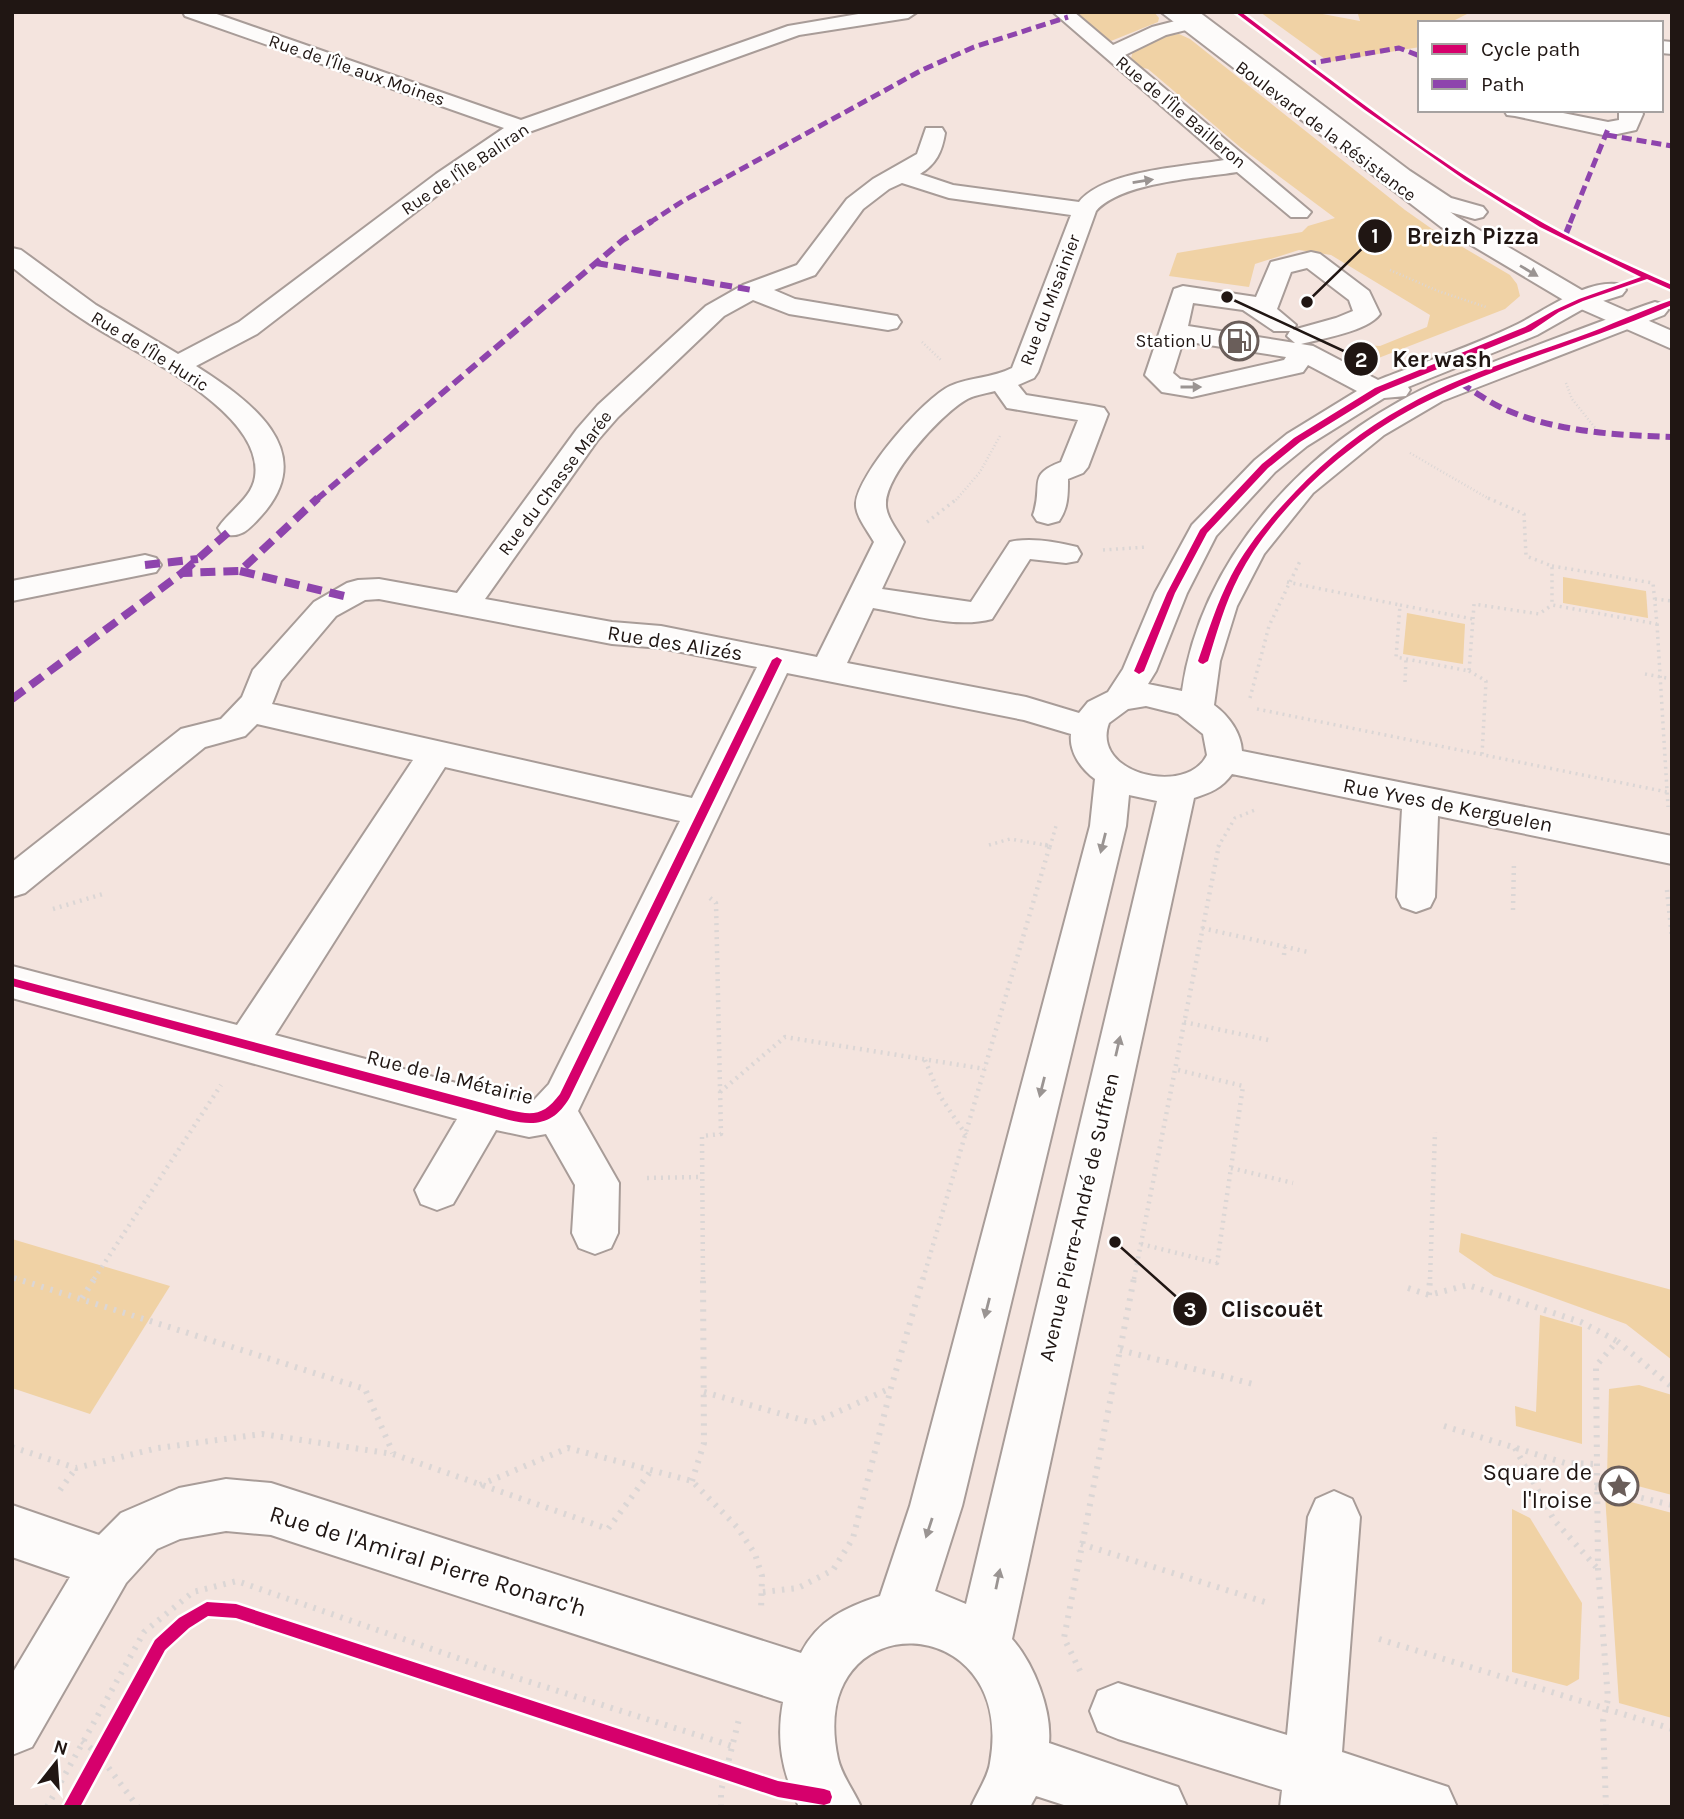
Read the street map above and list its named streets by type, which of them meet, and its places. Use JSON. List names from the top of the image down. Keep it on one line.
{"streets":{"street":["Rue de l'Île aux Moines","Rue de l'Île Bailleron","Boulevard de la Résistance","Rue de l'Île Baliran","Rue du Misainier","Rue de l'Île Huric","Rue du Chasse Marée","Rue des Alizés","Rue Yves de Kerguelen","Rue de la Métairie","Avenue Pierre-André de Suffren","Rue de l'Amiral Pierre Ronarc'h"]},"crossings":[["Rue de l'Île aux Moines","Rue de l'Île Baliran"],["Rue de l'Île Bailleron","Rue du Misainier"],["Rue de l'Île Baliran","Rue de l'Île Huric"],["Rue du Chasse Marée","Rue des Alizés"],["Rue des Alizés","Rue Yves de Kerguelen"],["Rue des Alizés","Rue de la Métairie"],["Rue des Alizés","Avenue Pierre-André de Suffren"],["Rue Yves de Kerguelen","Avenue Pierre-André de Suffren"]],"places":{"other":["Ker wash","Breizh Pizza","Cliscouët"],"fuel station":["Station U"],"place":["Square de l'Iroise"]},"legend":["Cycle path","Path"],"north":"top"}
